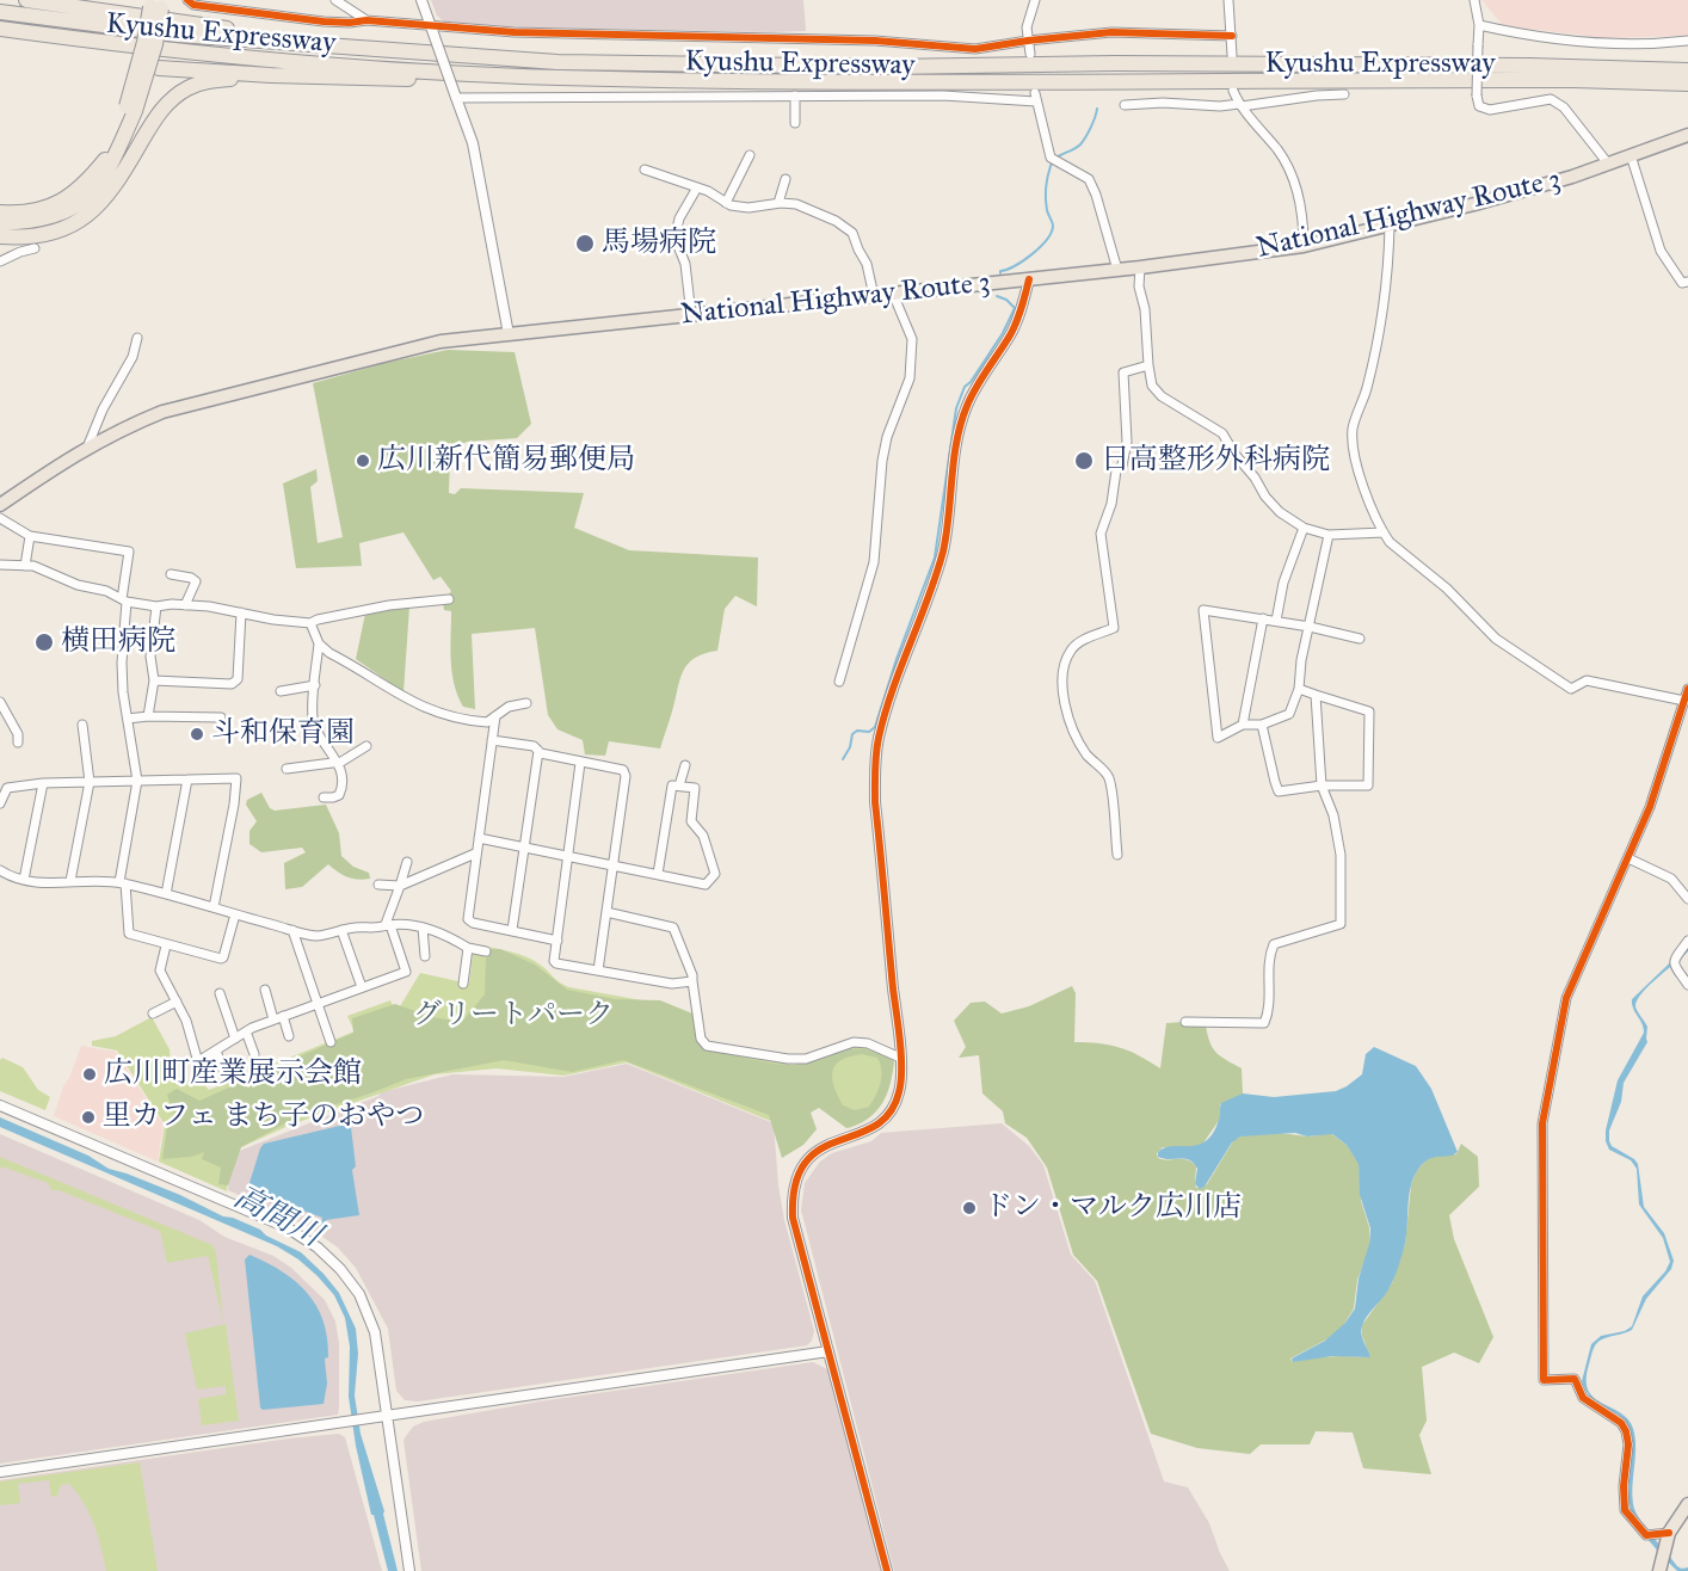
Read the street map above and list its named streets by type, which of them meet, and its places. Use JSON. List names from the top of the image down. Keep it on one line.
{"streets":{"highway":["Kyushu Expressway"],"main road":["National Highway Route 3"]},"water":["高間川"],"parks":["グリートパーク"],"places":["馬場病院","広川新代簡易郵便局","日高整形外科病院","横田病院","斗和保育園","広川町産業展示会館","里カフェ まち子のおやつ","ドン・マルク広川店"]}
